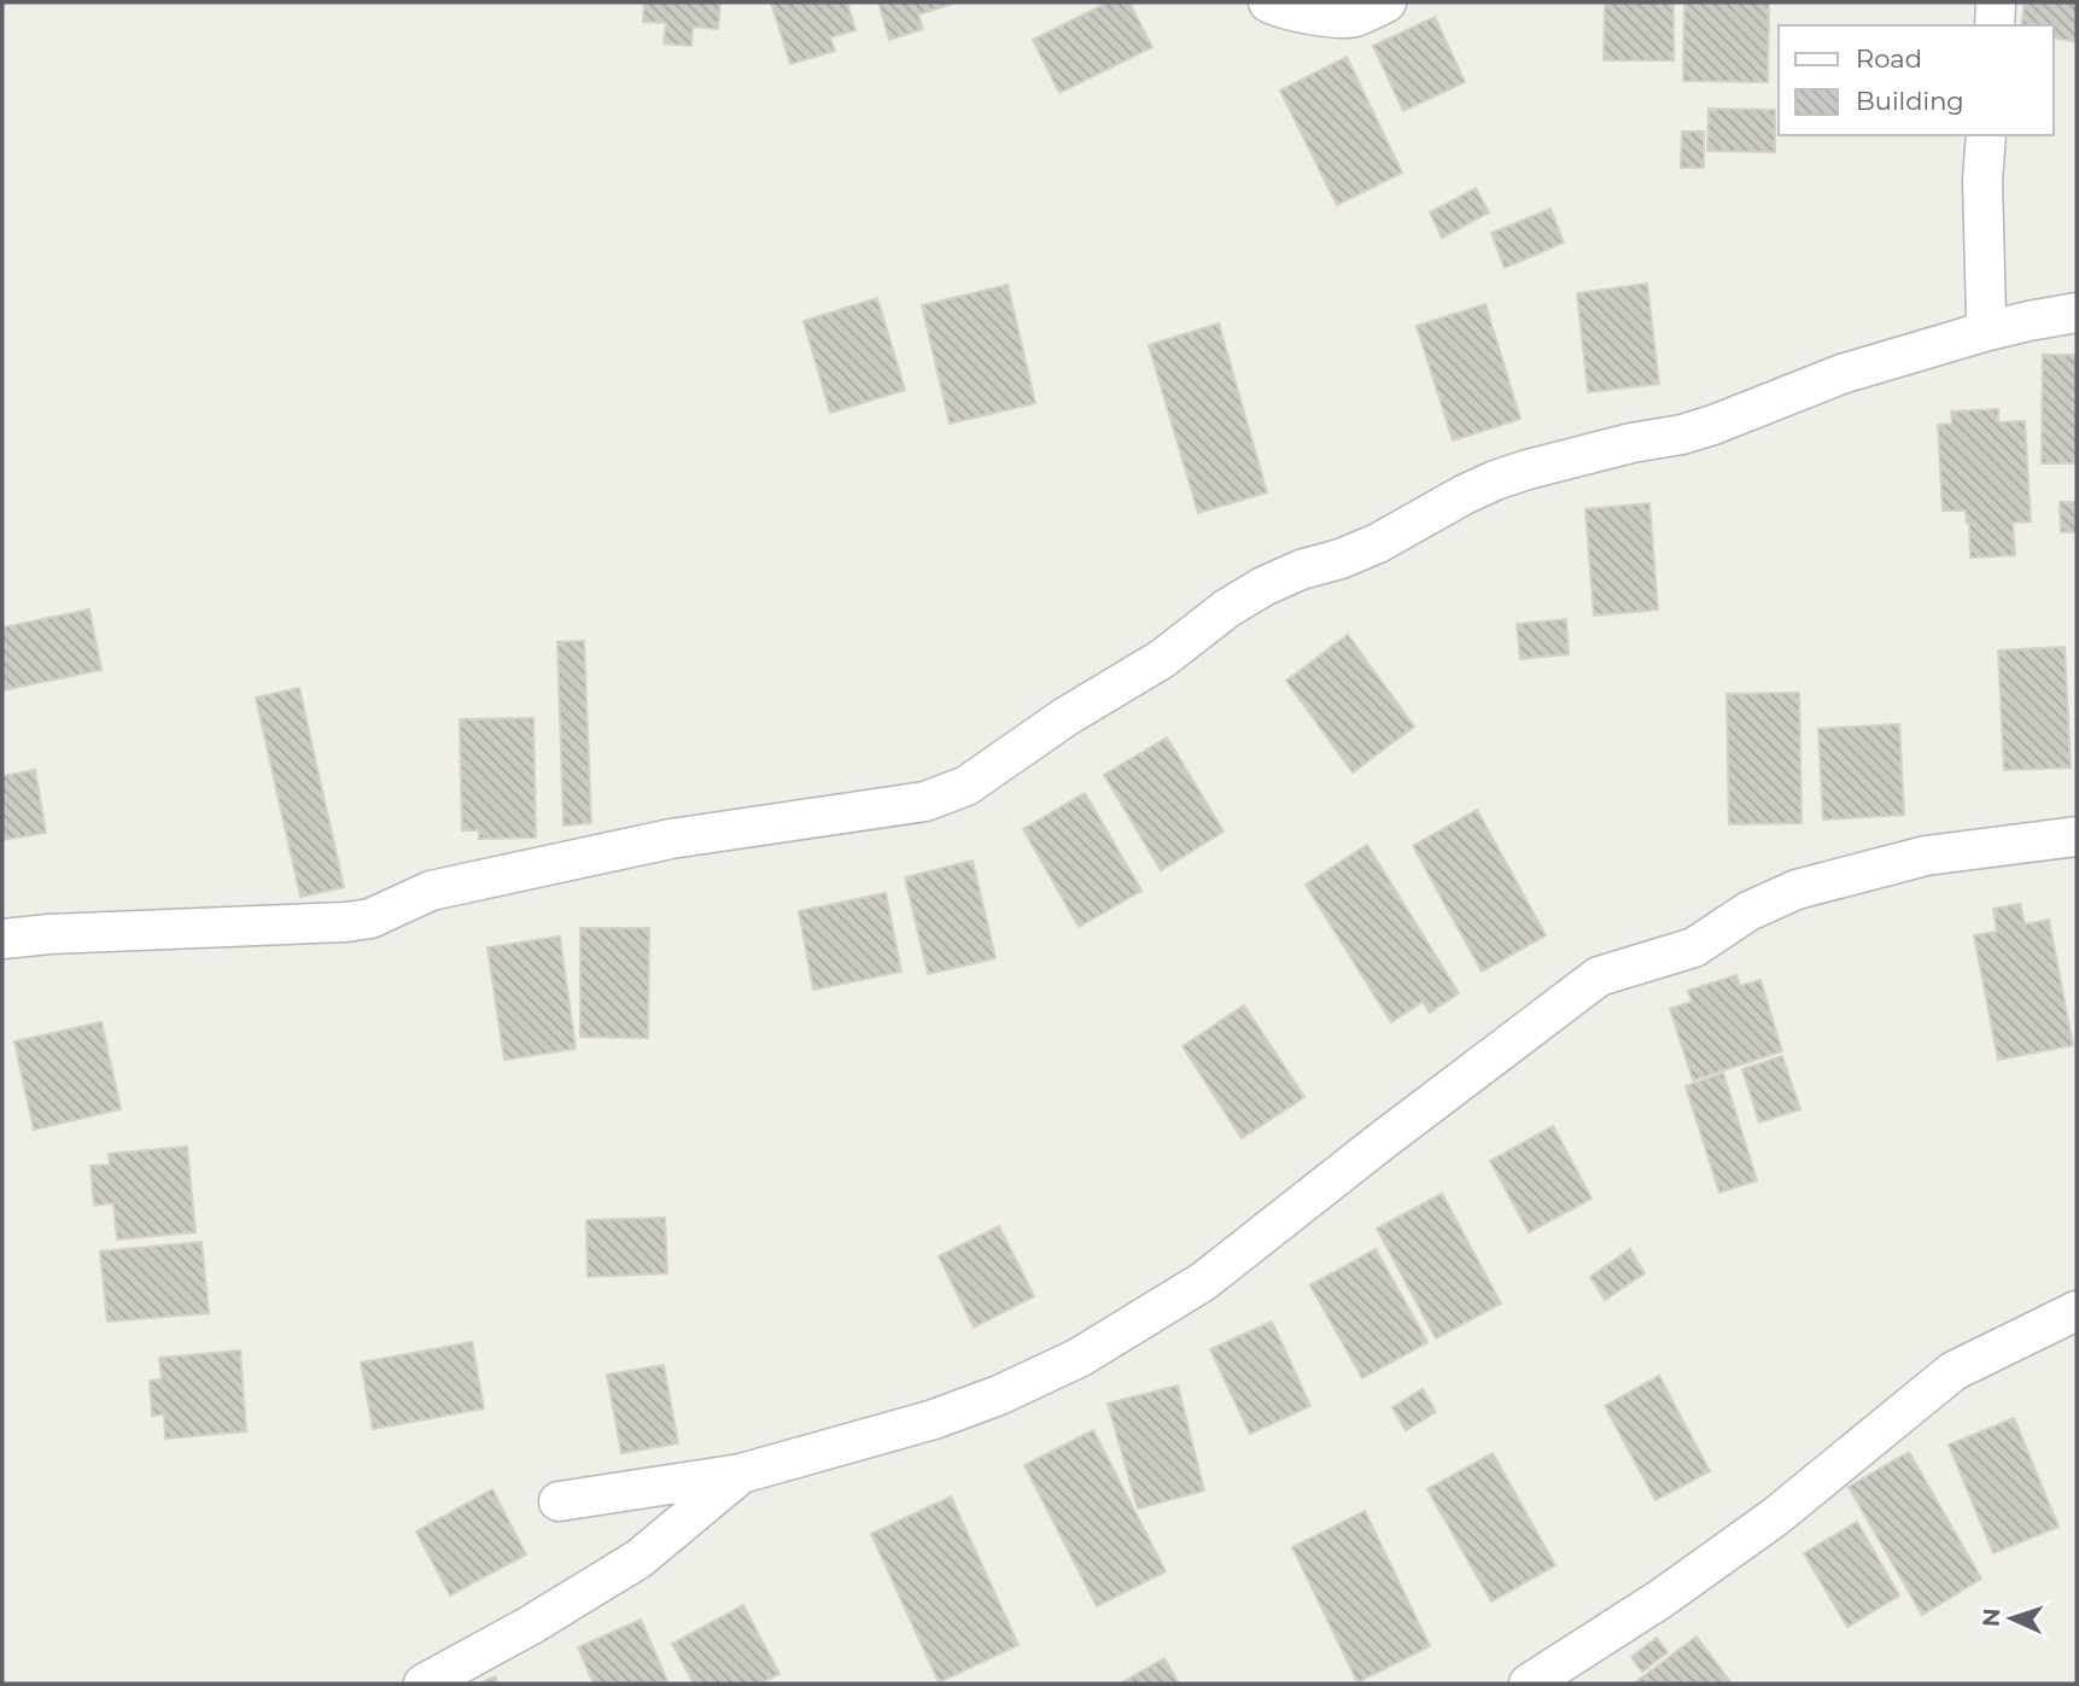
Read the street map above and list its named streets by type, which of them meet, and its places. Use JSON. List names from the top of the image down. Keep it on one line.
{"legend":["Road","Building"],"north":"left"}
